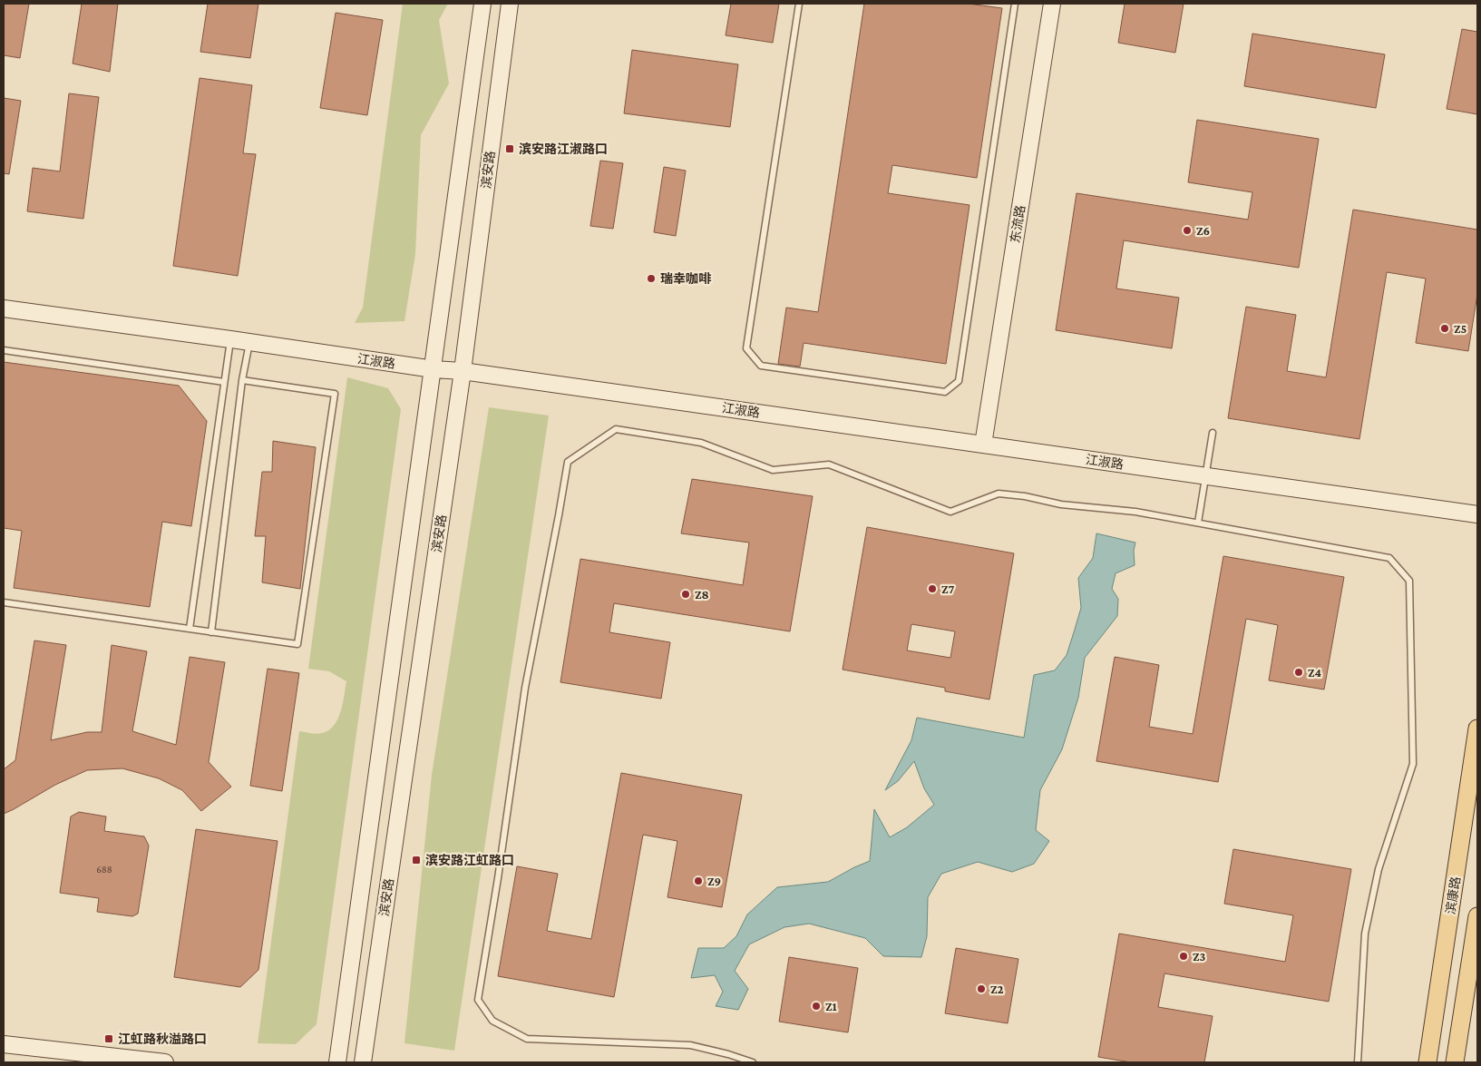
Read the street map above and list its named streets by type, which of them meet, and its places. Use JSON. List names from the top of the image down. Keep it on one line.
{"streets":{"main road":["滨安路","东流路","江淑路","滨康路"]},"crossings":[["滨安路","江淑路"],["东流路","江淑路"]],"places":{"transit":["滨安路江淑路口","滨安路江虹路口","江虹路秋溢路口"],"other":["Z6","瑞幸咖啡","Z5","Z7","Z8","Z4","Z9","Z3","Z2","Z1"]},"house_numbers":["688"]}
